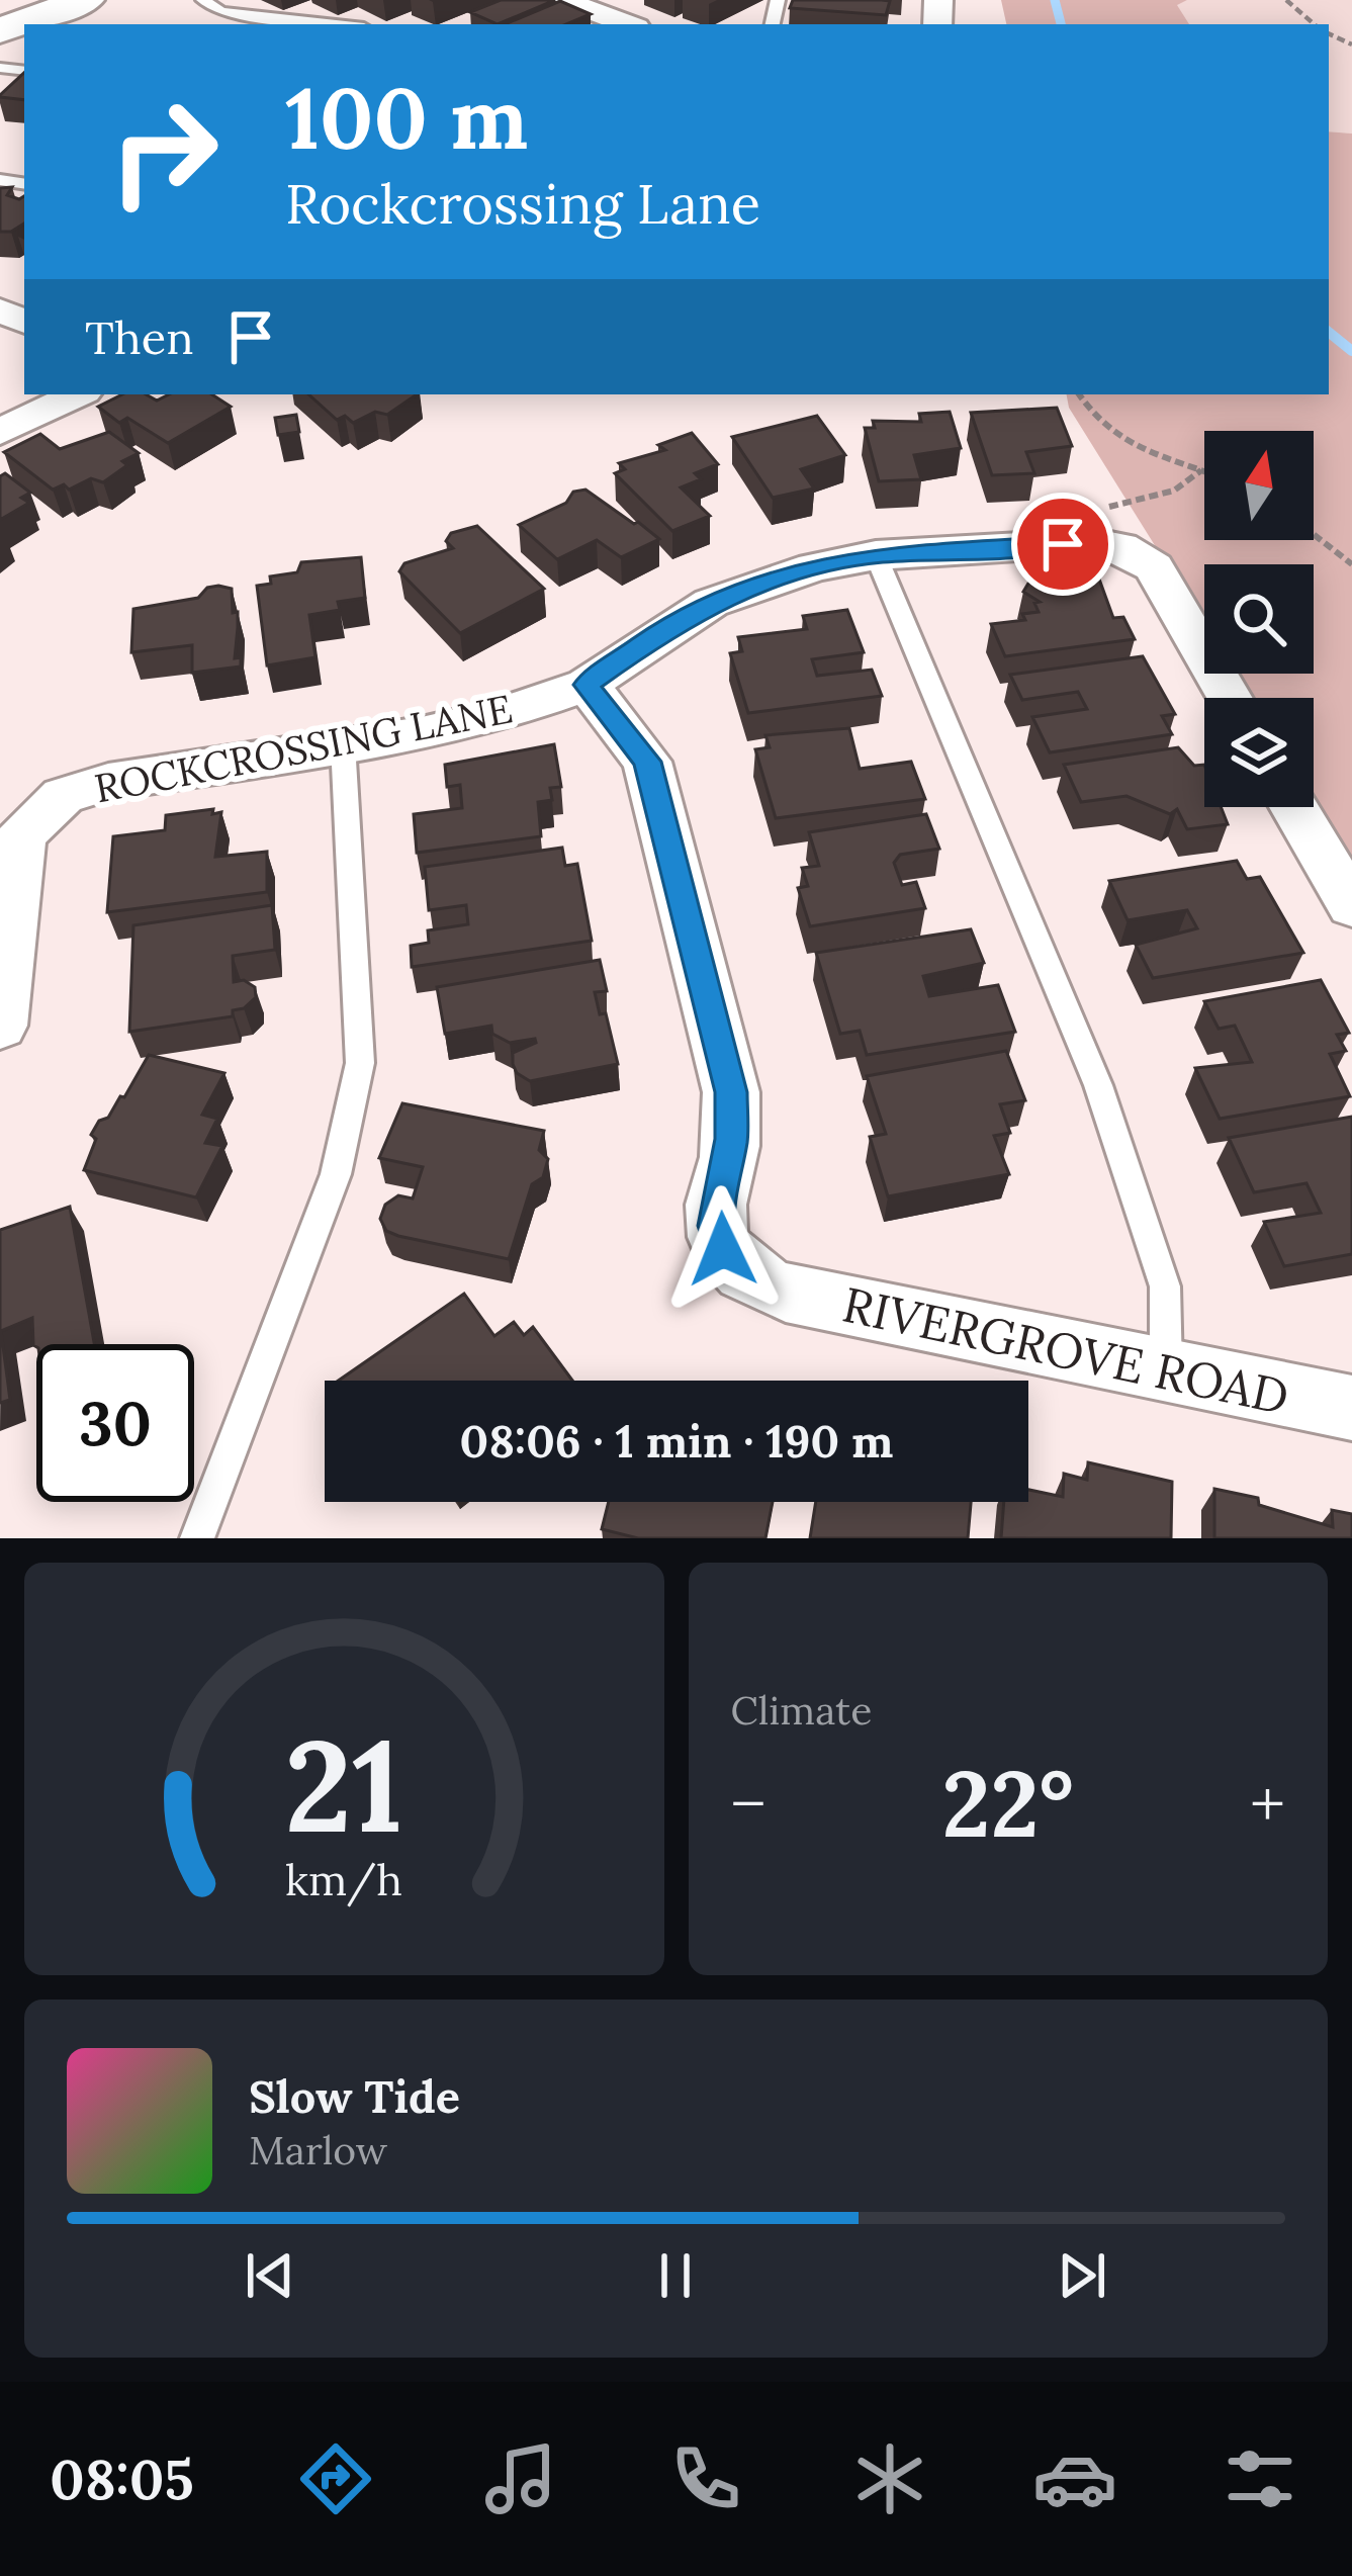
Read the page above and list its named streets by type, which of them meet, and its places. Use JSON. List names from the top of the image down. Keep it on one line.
{"streets":{"street":["ROCKCROSSING LANE","RIVERGROVE ROAD"]},"crossings":[["ROCKCROSSING LANE","RIVERGROVE ROAD"]],"north":"top","page":{"turn":["100 m","Rockcrossing Lane"],"then":"Then","limit":"30","trip":"08:06 · 1 min · 190 m","tile":"Climate","heat":["−","22°","+"],"song":["Slow Tide","Marlow"],"tabs":"08:05","gauge":["21","km/h"]}}
